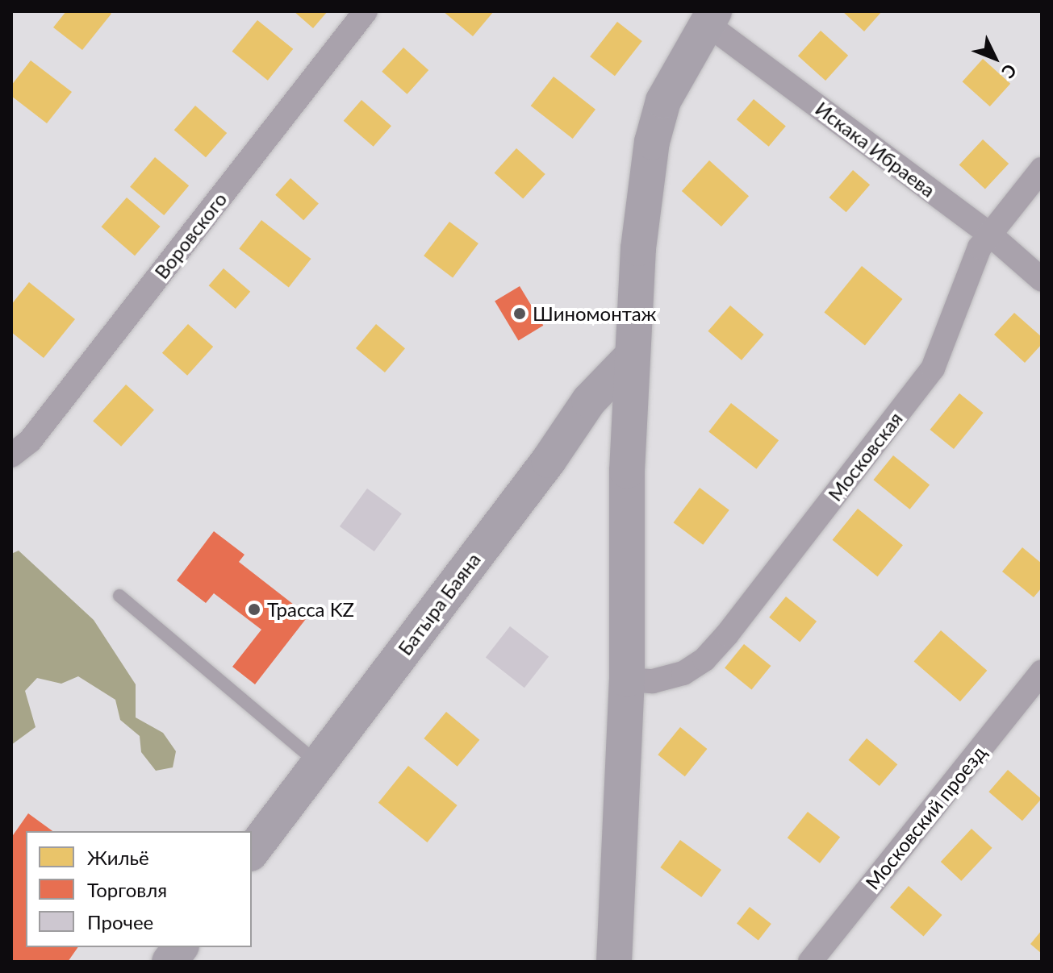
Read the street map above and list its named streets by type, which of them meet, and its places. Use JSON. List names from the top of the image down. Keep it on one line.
{"streets":{"street":["Искака Ибраева","Воровского","Московская","Батыра Баяна","Московский проезд"]},"crossings":[["Искака Ибраева","Московская"]],"places":["Шиномонтаж","Трасса KZ"],"legend":["Жильё","Торговля","Прочее"],"north":"bottom right"}
